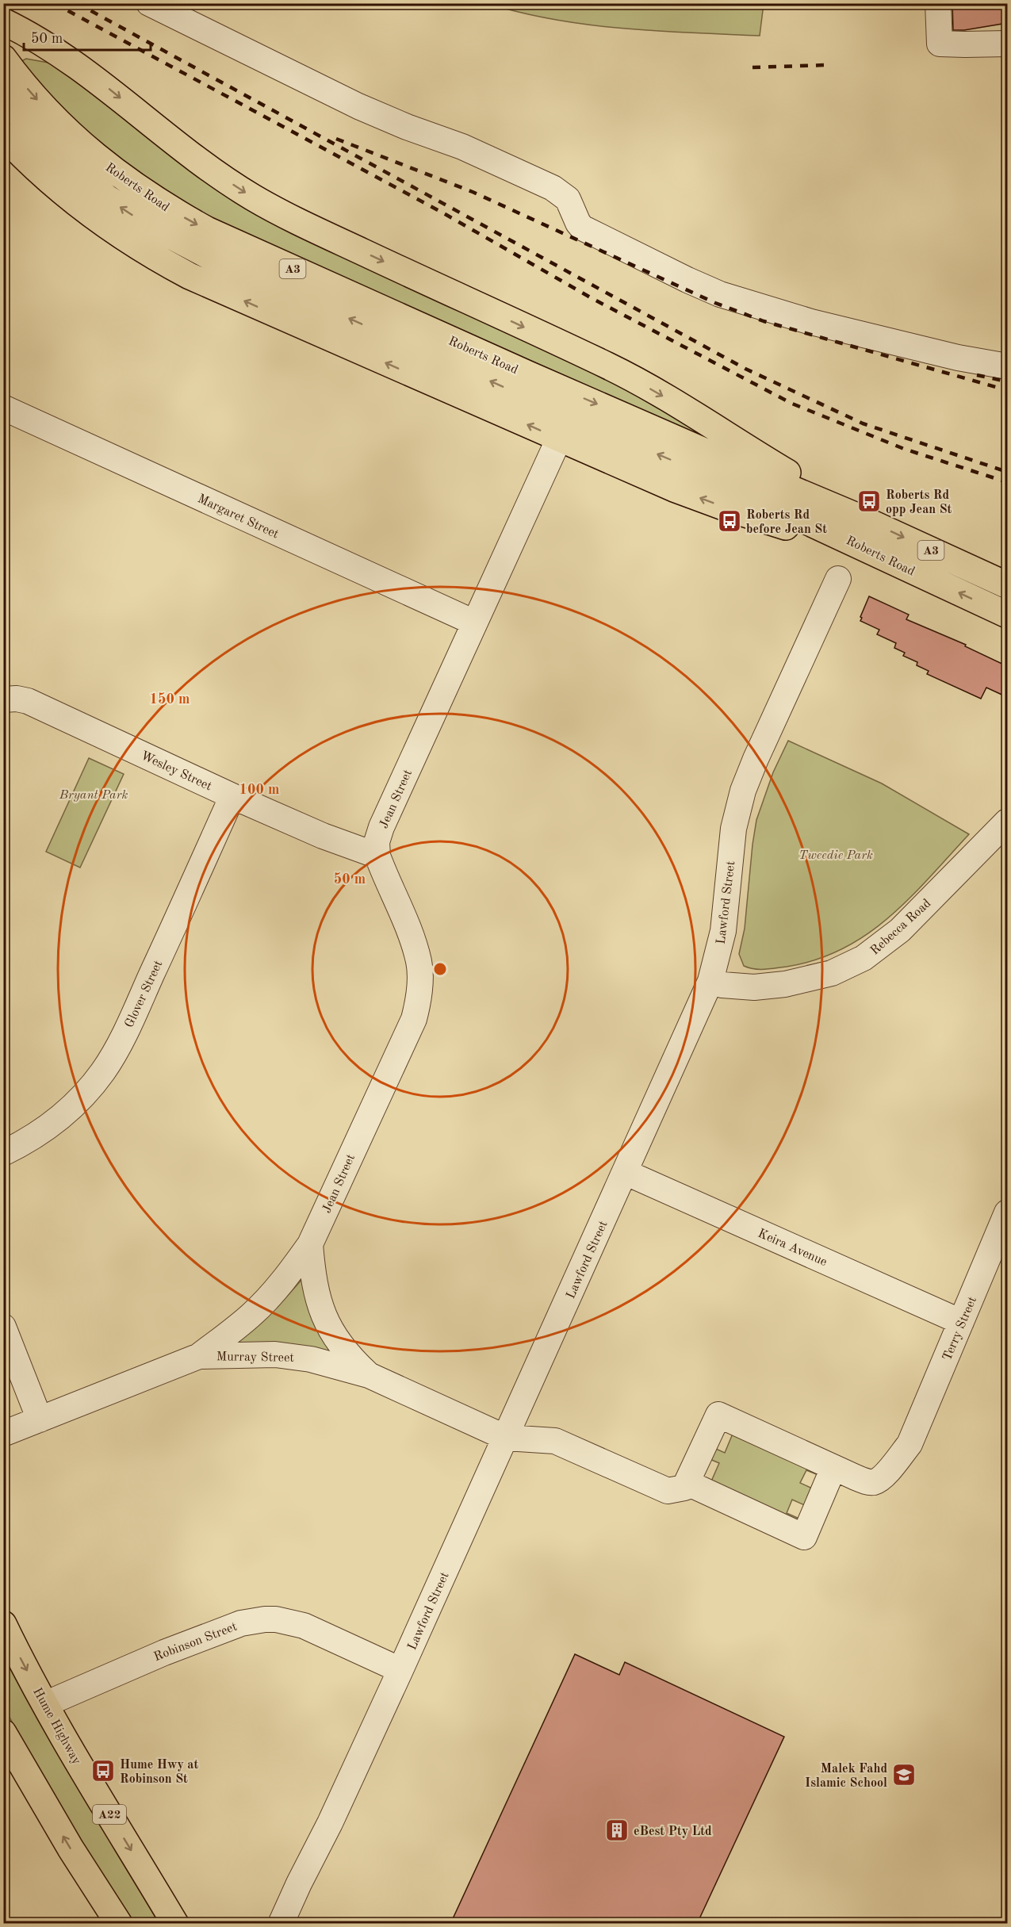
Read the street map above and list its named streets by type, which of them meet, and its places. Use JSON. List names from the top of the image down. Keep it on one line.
{"streets":{"highway":["Roberts Road","A3","Hume Highway","A22"],"street":["Margaret Street","Wesley Street","Jean Street","Lawford Street","Rebecca Road","Glover Street","Keira Avenue","Terry Street","Murray Street","Robinson Street"]},"crossings":[["Margaret Street","Jean Street"],["Wesley Street","Jean Street"],["Wesley Street","Glover Street"],["Jean Street","Murray Street"],["Lawford Street","Rebecca Road"],["Lawford Street","Keira Avenue"],["Lawford Street","Murray Street"],["Lawford Street","Robinson Street"],["Keira Avenue","Terry Street"],["Robinson Street","Hume Highway"]],"parks":["Bryant Park","Tweedie Park"],"places":{"bus stop":["Roberts Rd opp Jean St","Roberts Rd before Jean St","Hume Hwy at Robinson St"],"school or university":["Malek Fahd Islamic School"],"building":["eBest Pty Ltd"]},"scale_bar":"50 m","rings":["150 m","100 m","50 m"]}
